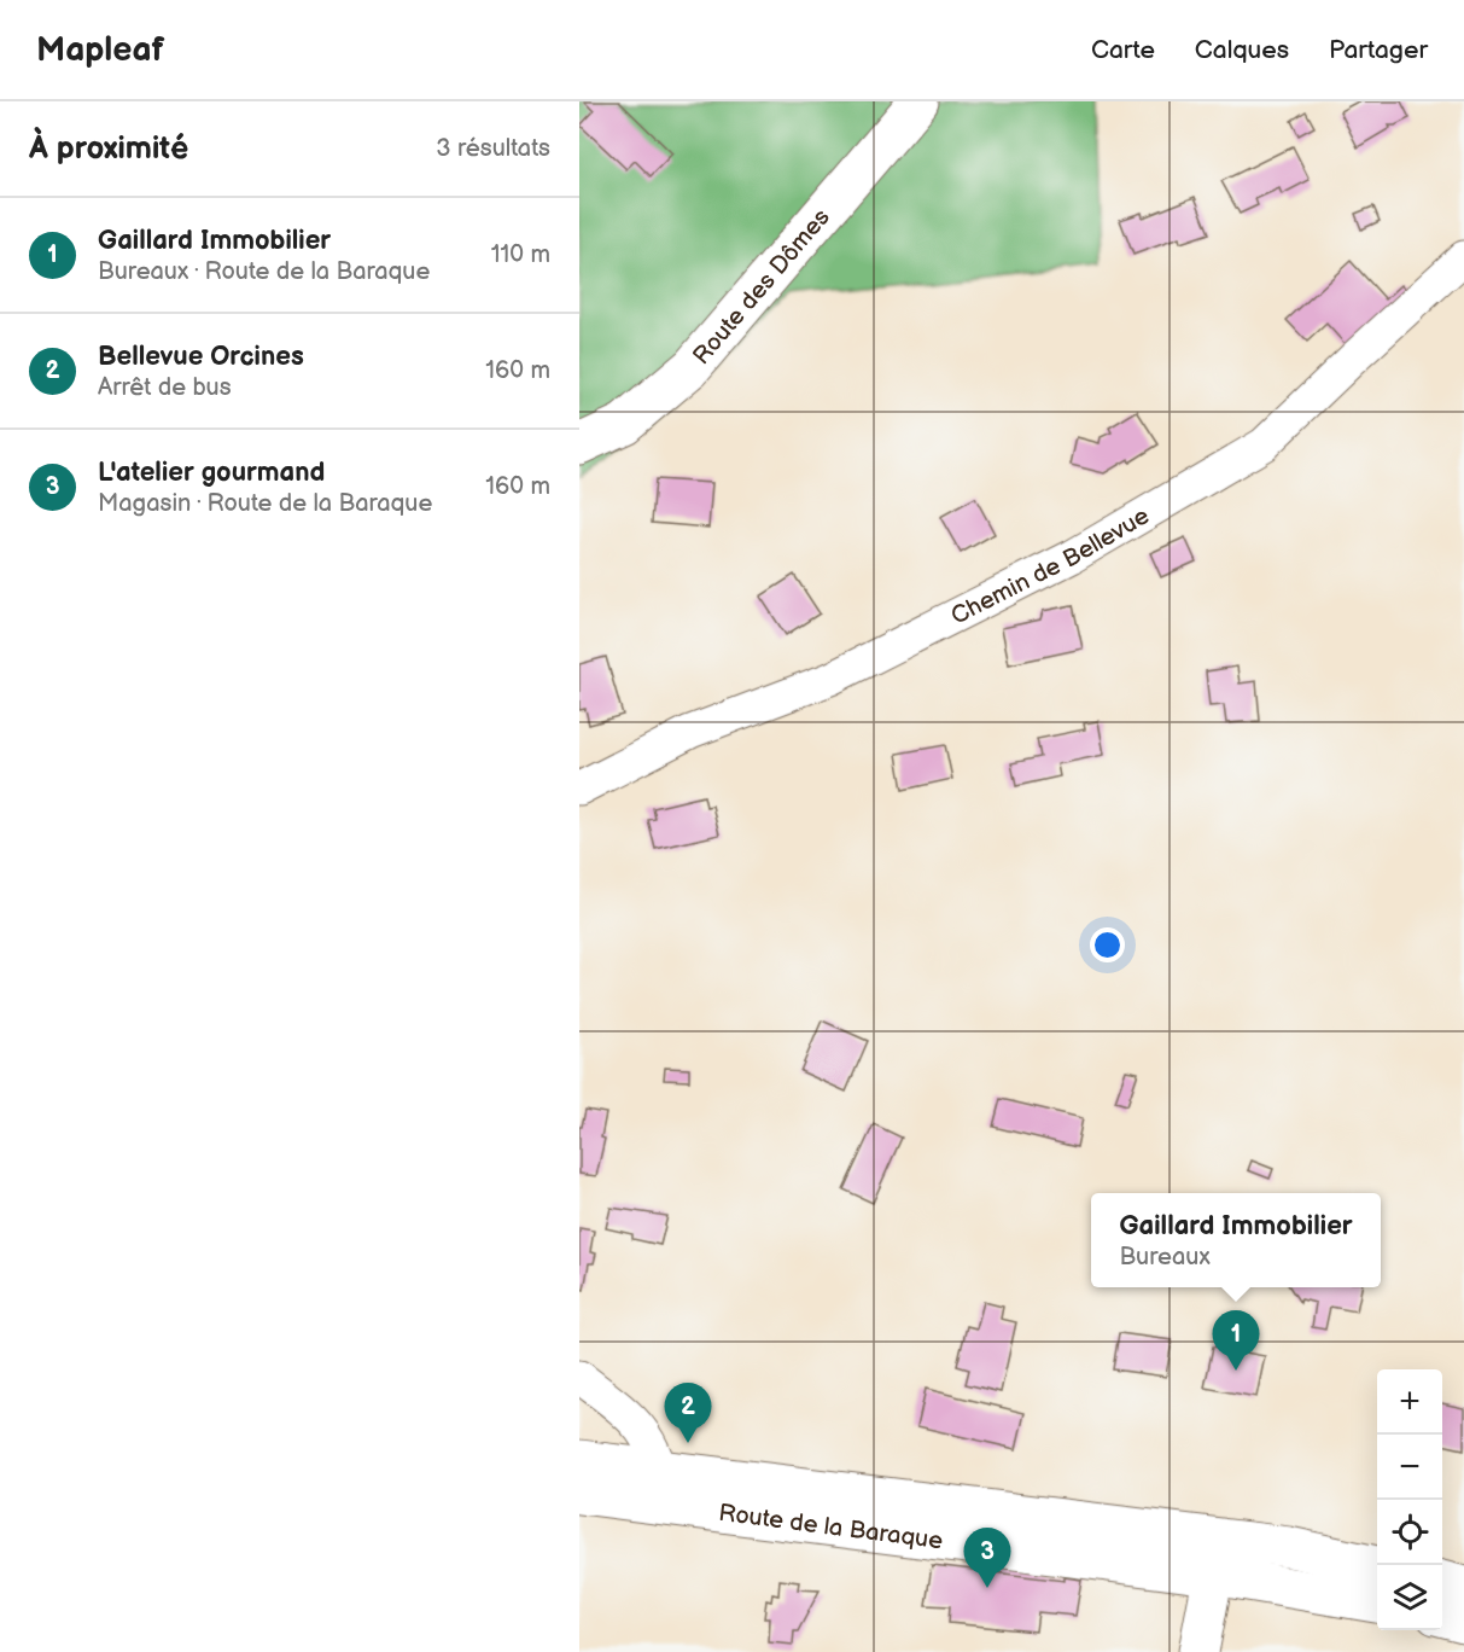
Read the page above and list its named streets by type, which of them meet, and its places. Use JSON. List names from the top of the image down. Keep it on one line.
{"streets":{"main road":["Route des Dômes","Route de la Baraque"],"street":["Chemin de Bellevue"]},"page":{"header":"Mapleaf","nav":["Carte","Calques","Partager"],"heading":["À proximité","3 résultats"],"list":[{"mark":"1","name":"Gaillard Immobilier","note":"Bureaux · Route de la Baraque","value":"110 m"},{"mark":"2","name":"Bellevue Orcines","note":"Arrêt de bus","value":"160 m"},{"mark":"3","name":"L'atelier gourmand","note":"Magasin · Route de la Baraque","value":"160 m"}],"popup":["Gaillard Immobilier","Bureaux"],"pins":["1","2","3"],"map_buttons":["+","−"]}}
